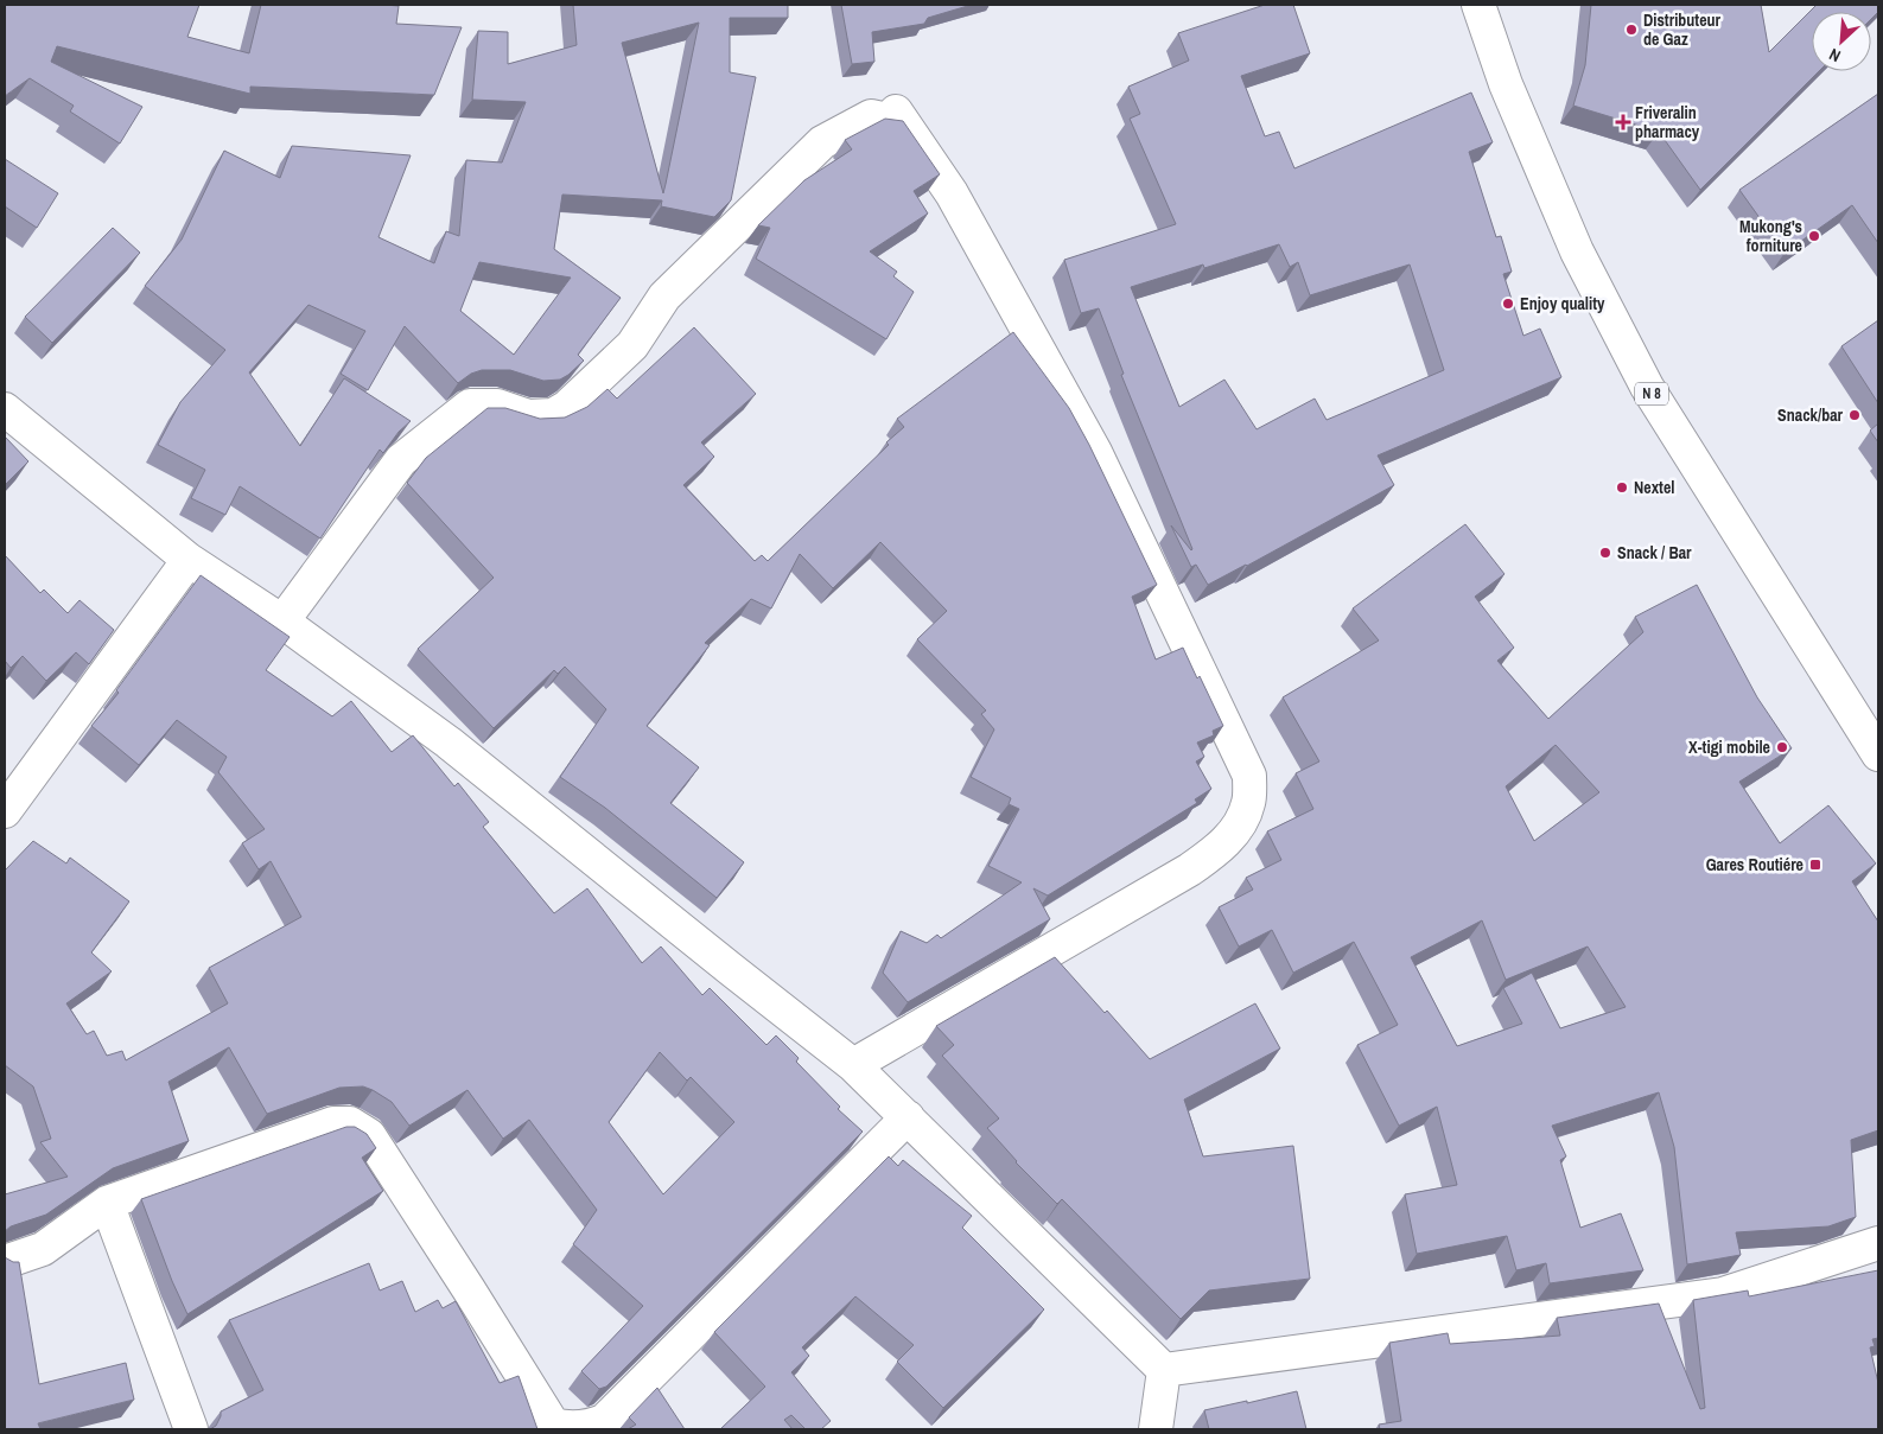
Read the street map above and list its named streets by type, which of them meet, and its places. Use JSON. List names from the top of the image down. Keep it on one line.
{"streets":{"main road":["N 8"]},"places":{"other":["Distributeur de Gaz","Mukong's forniture","Enjoy quality","Snack/bar","Nextel","Snack / Bar","X-tigi mobile"],"health":["Friveralin pharmacy"],"transit":["Gares Routiére"]},"north":"bottom left"}
